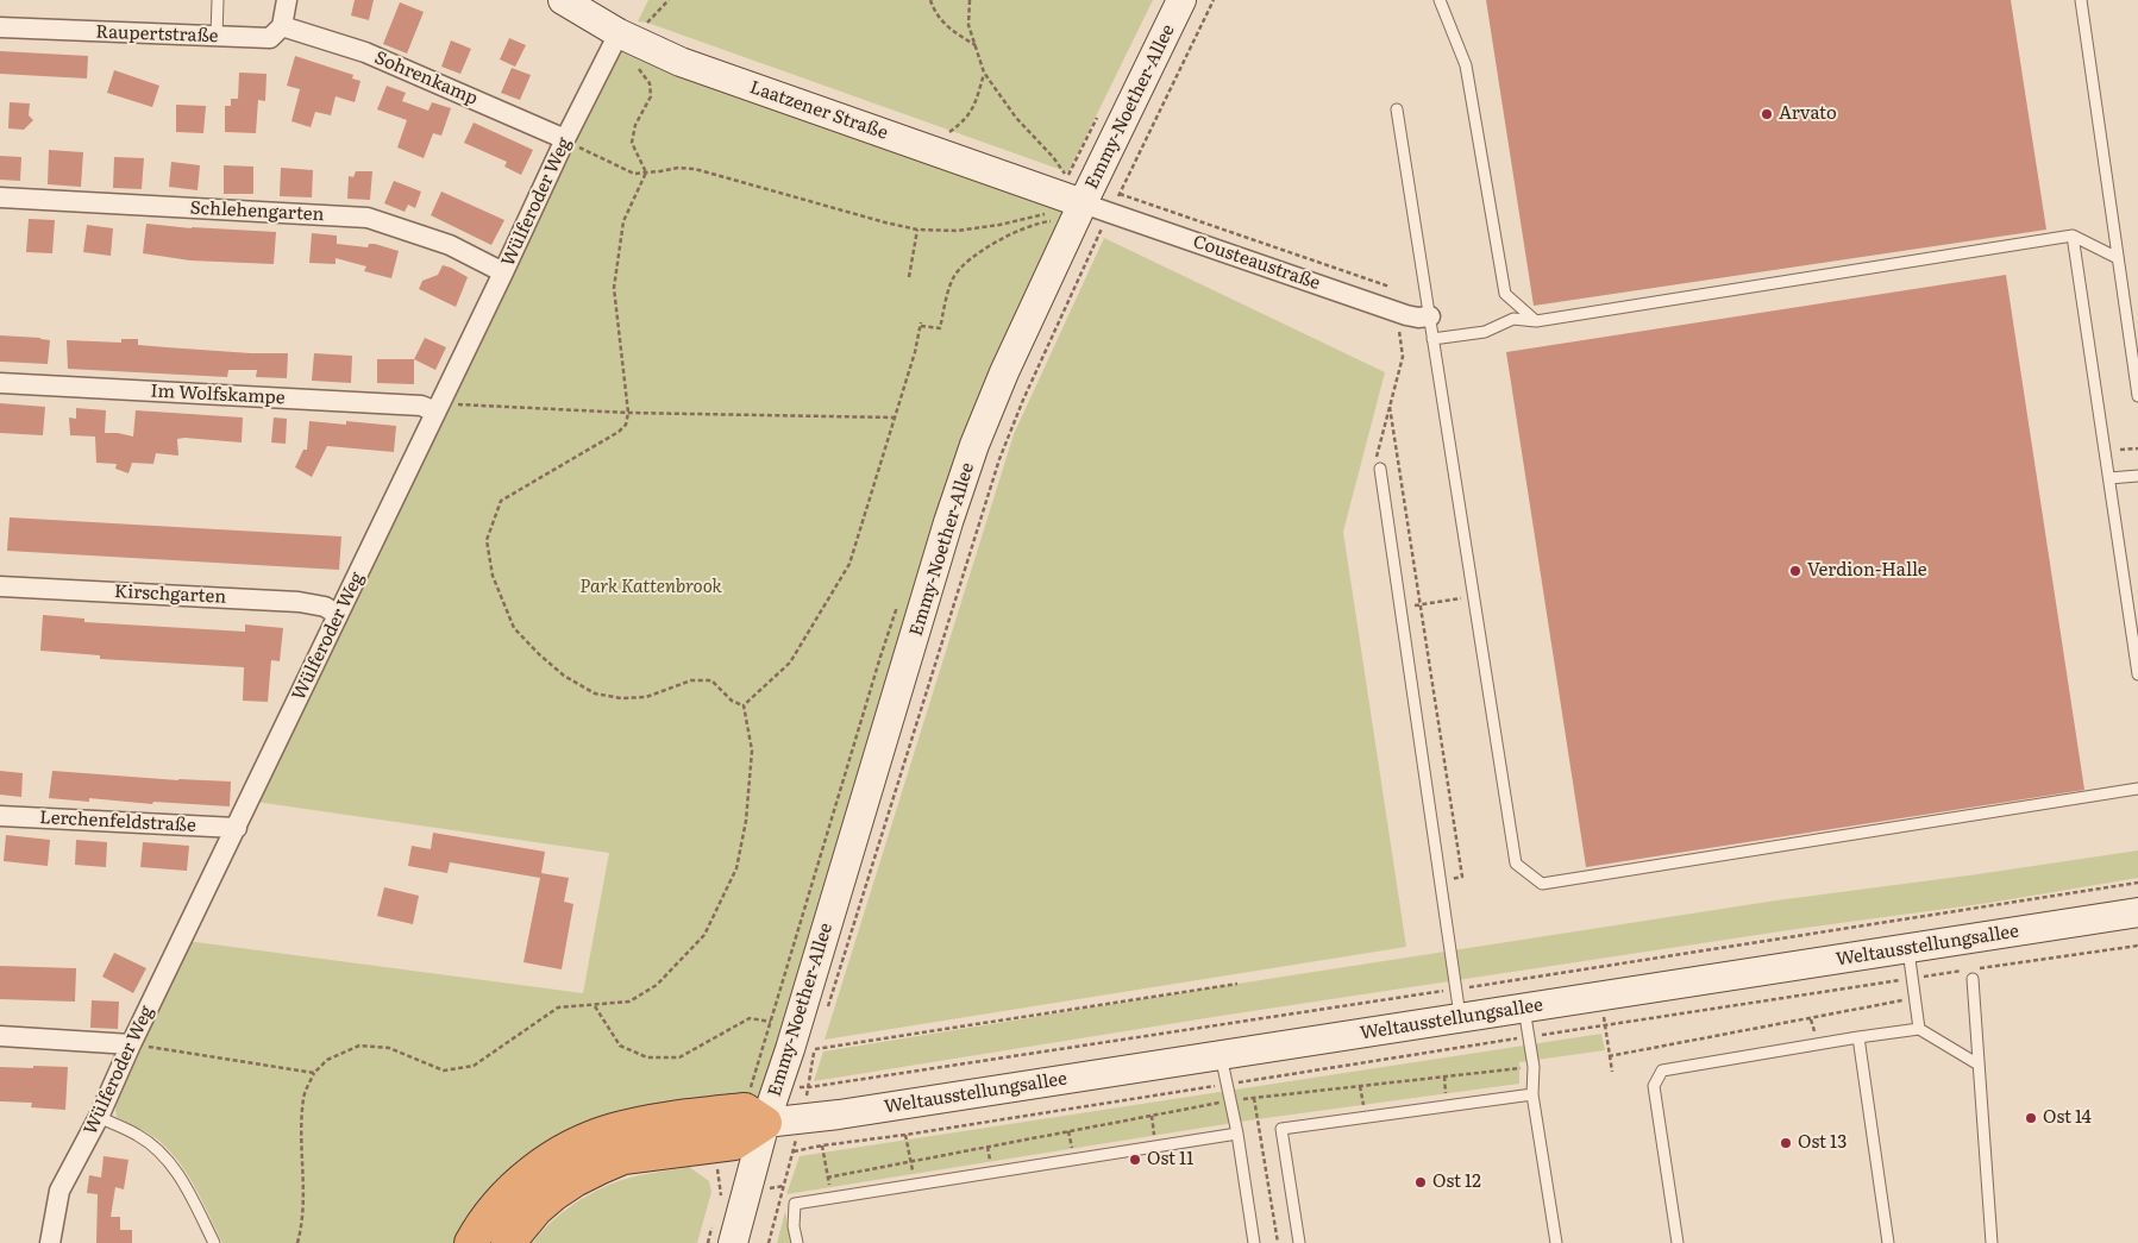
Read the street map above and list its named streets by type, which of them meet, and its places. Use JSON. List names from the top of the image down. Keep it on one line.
{"streets":{"main road":["Emmy-Noether-Allee","Laatzener Straße","Weltausstellungsallee"],"street":["Raupertstraße","Sohrenkamp","Wülferoder Weg","Schlehengarten","Cousteaustraße","Im Wolfskampe","Kirschgarten","Lerchenfeldstraße"]},"crossings":[["Raupertstraße","Sohrenkamp"],["Sohrenkamp","Wülferoder Weg"],["Emmy-Noether-Allee","Laatzener Straße"],["Emmy-Noether-Allee","Cousteaustraße"],["Emmy-Noether-Allee","Weltausstellungsallee"],["Laatzener Straße","Wülferoder Weg"],["Laatzener Straße","Cousteaustraße"],["Wülferoder Weg","Schlehengarten"],["Wülferoder Weg","Im Wolfskampe"],["Wülferoder Weg","Kirschgarten"],["Wülferoder Weg","Lerchenfeldstraße"]],"parks":["Park Kattenbrook"],"places":["Arvato","Verdion-Halle","Ost 14","Ost 13","Ost 11","Ost 12"]}
